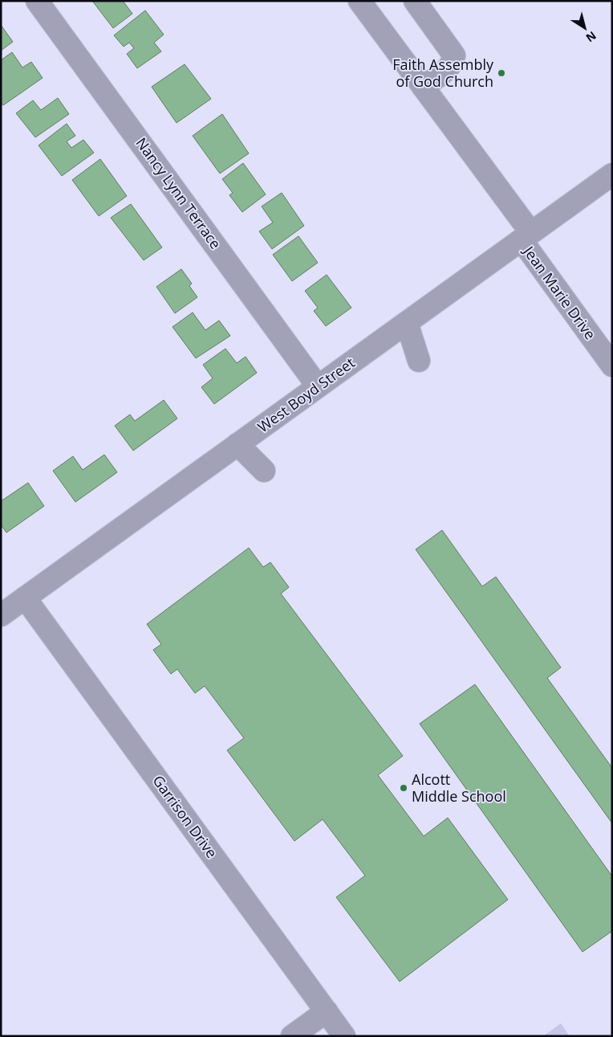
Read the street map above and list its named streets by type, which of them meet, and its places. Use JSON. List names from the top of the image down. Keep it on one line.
{"streets":{"street":["Nancy Lynn Terrace","Jean Marie Drive","West Boyd Street","Garrison Drive"]},"crossings":[["Nancy Lynn Terrace","West Boyd Street"],["Jean Marie Drive","West Boyd Street"],["West Boyd Street","Garrison Drive"]],"places":["Faith Assembly of God Church","Alcott Middle School"],"north":"bottom right"}
